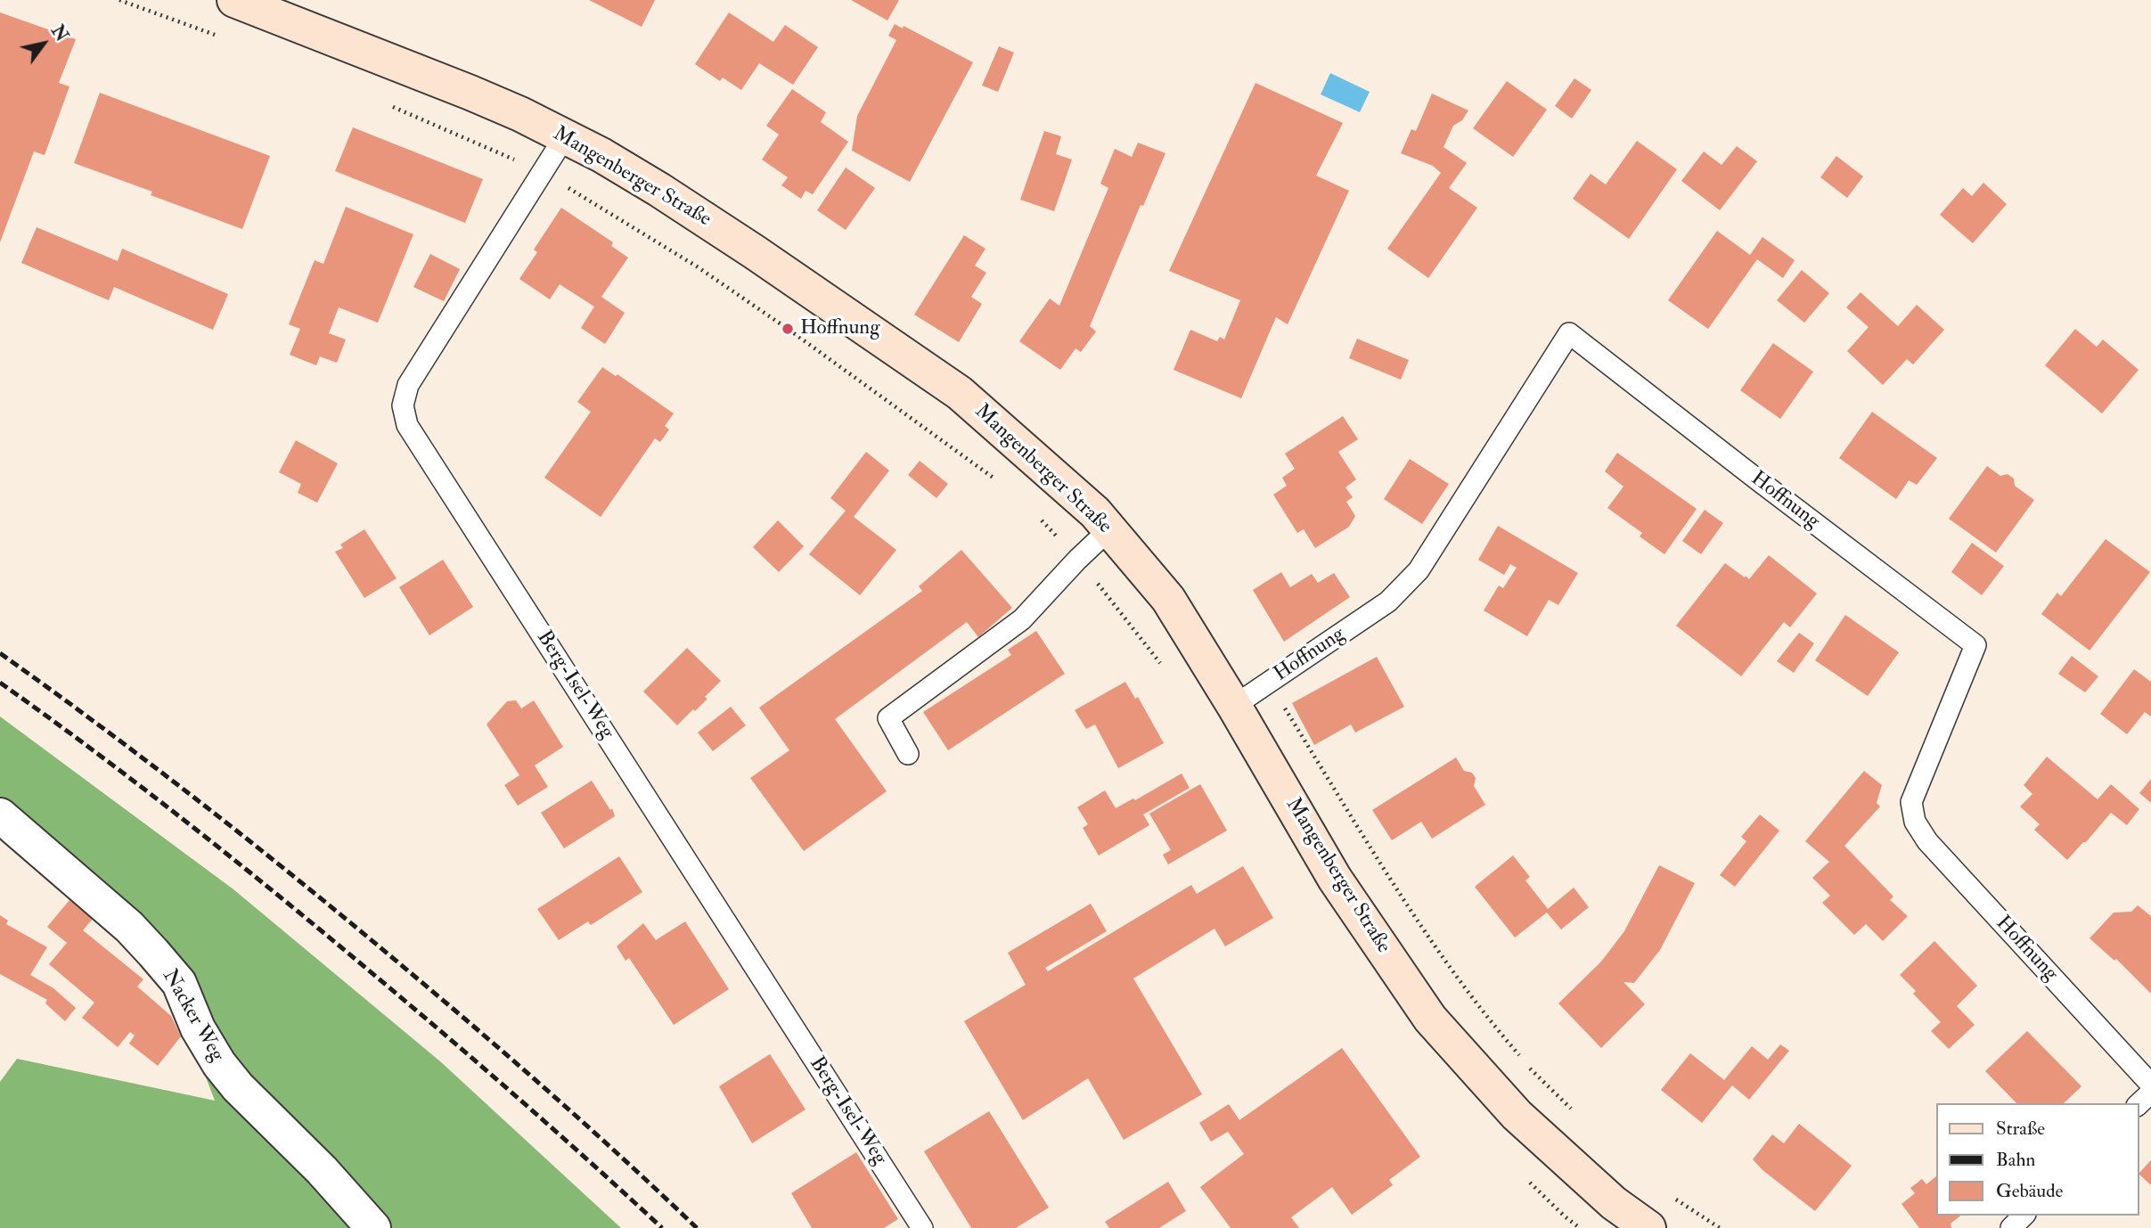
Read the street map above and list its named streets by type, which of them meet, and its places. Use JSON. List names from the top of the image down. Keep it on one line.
{"streets":{"main road":["Mangenberger Straße"],"street":["Nacker Weg"],"lane":["Hoffnung","Berg-Isel-Weg"]},"crossings":[["Mangenberger Straße","Hoffnung"],["Mangenberger Straße","Berg-Isel-Weg"]],"places":["Hoffnung"],"legend":["Straße","Bahn","Gebäude"],"north":"top right"}
